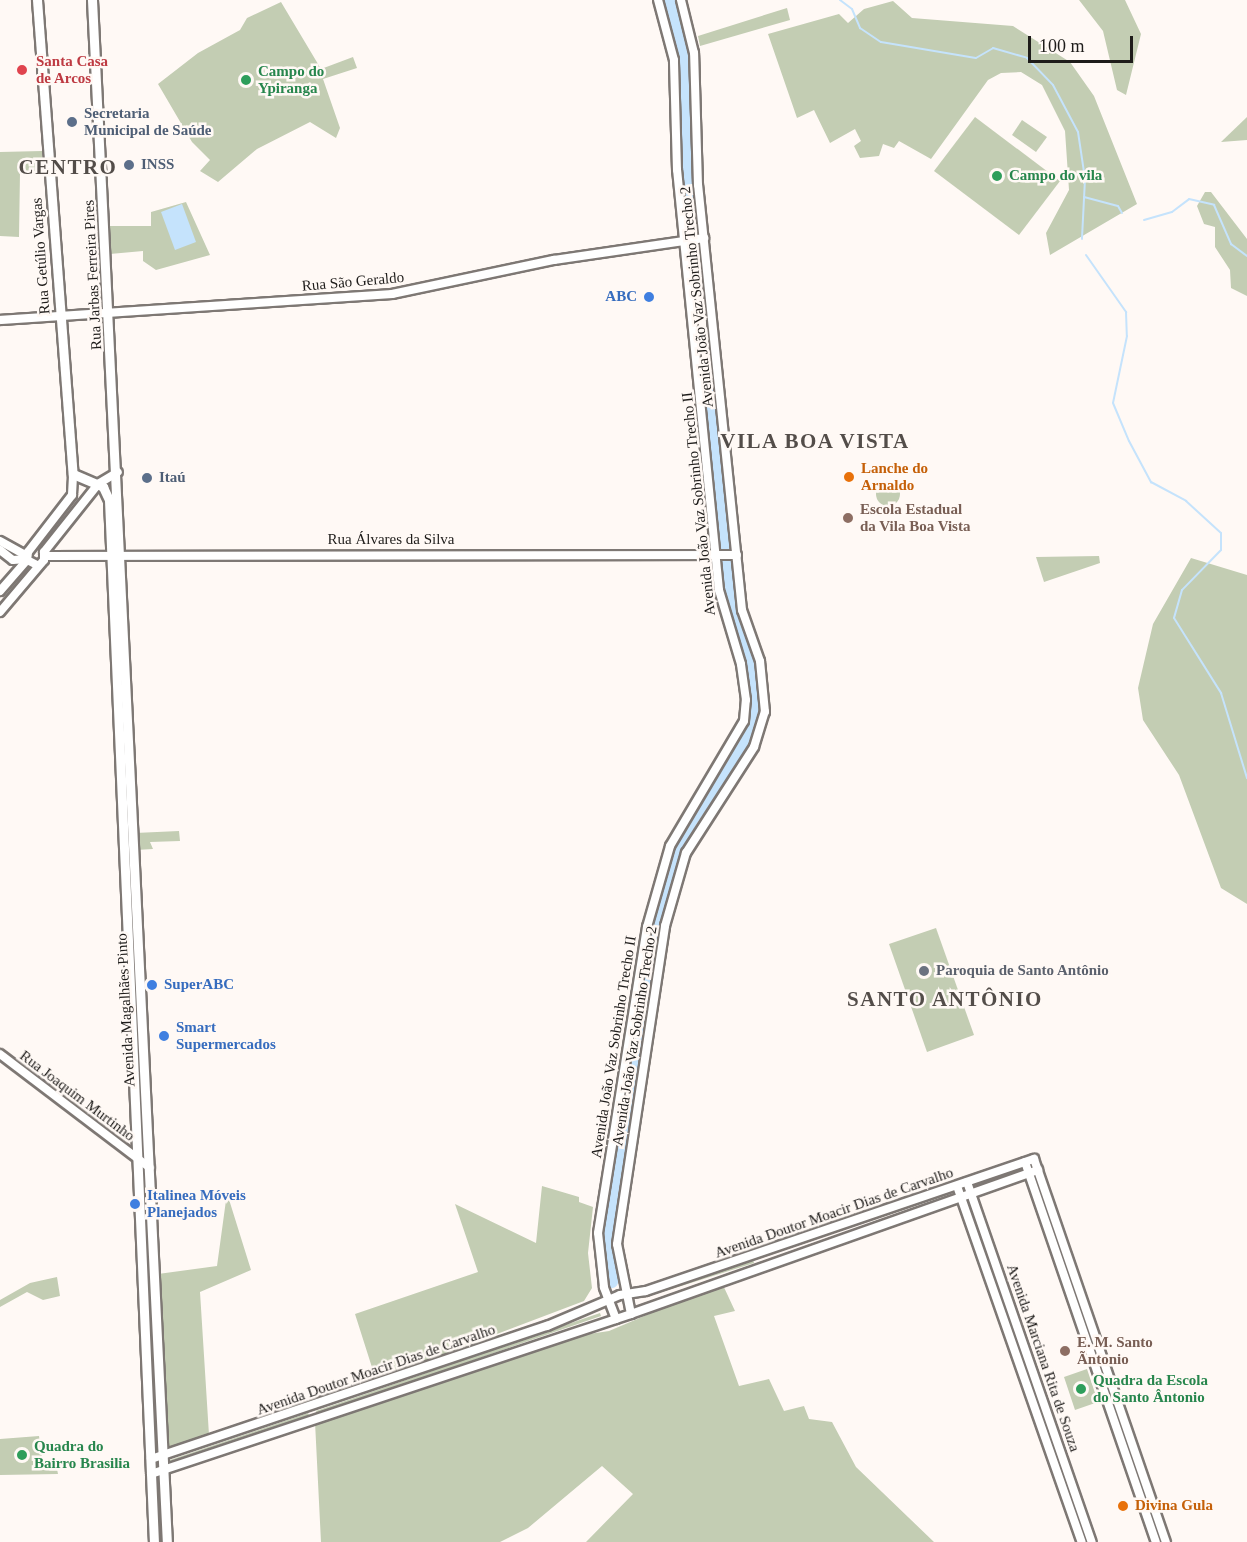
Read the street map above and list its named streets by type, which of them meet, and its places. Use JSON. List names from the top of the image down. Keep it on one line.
{"streets":{"main road":["Rua Getúlio Vargas","Rua Jarbas Ferreira Pires","Avenida Magalhães Pinto"],"street":["Rua São Geraldo","Avenida João Vaz Sobrinho Trecho 2","Avenida João Vaz Sobrinho Trecho II","Rua Álvares da Silva","Rua Joaquim Murtinho","Avenida Doutor Moacir Dias de Carvalho","Avenida Marciana Rita de Souza"]},"crossings":[["Rua Getúlio Vargas","Rua São Geraldo"],["Rua Jarbas Ferreira Pires","Rua São Geraldo"],["Rua Jarbas Ferreira Pires","Avenida Magalhães Pinto"],["Rua São Geraldo","Avenida João Vaz Sobrinho Trecho 2"],["Rua São Geraldo","Avenida João Vaz Sobrinho Trecho II"],["Avenida João Vaz Sobrinho Trecho 2","Rua Álvares da Silva"],["Avenida João Vaz Sobrinho Trecho 2","Avenida Doutor Moacir Dias de Carvalho"],["Avenida João Vaz Sobrinho Trecho II","Rua Álvares da Silva"],["Avenida João Vaz Sobrinho Trecho II","Avenida Doutor Moacir Dias de Carvalho"],["Rua Álvares da Silva","Avenida Magalhães Pinto"],["Avenida Magalhães Pinto","Rua Joaquim Murtinho"],["Avenida Magalhães Pinto","Avenida Doutor Moacir Dias de Carvalho"],["Avenida Doutor Moacir Dias de Carvalho","Avenida Marciana Rita de Souza"]],"districts":["CENTRO","VILA BOA VISTA","SANTO ANTÔNIO"],"places":["Santa Casa de Arcos","Campo do Ypiranga","Secretaria Municipal de Saúde","INSS","Campo do vila","ABC","Lanche do Arnaldo","Itaú","Escola Estadual da Vila Boa Vista","Paroquia de Santo Antônio","SuperABC","Smart Supermercados","Italinea Móveis Planejados","E. M. Santo Ãntonio","Quadra da Escola do Santo Ântonio","Quadra do Bairro Brasilia","Divina Gula"],"scale_bar":"100 m"}
